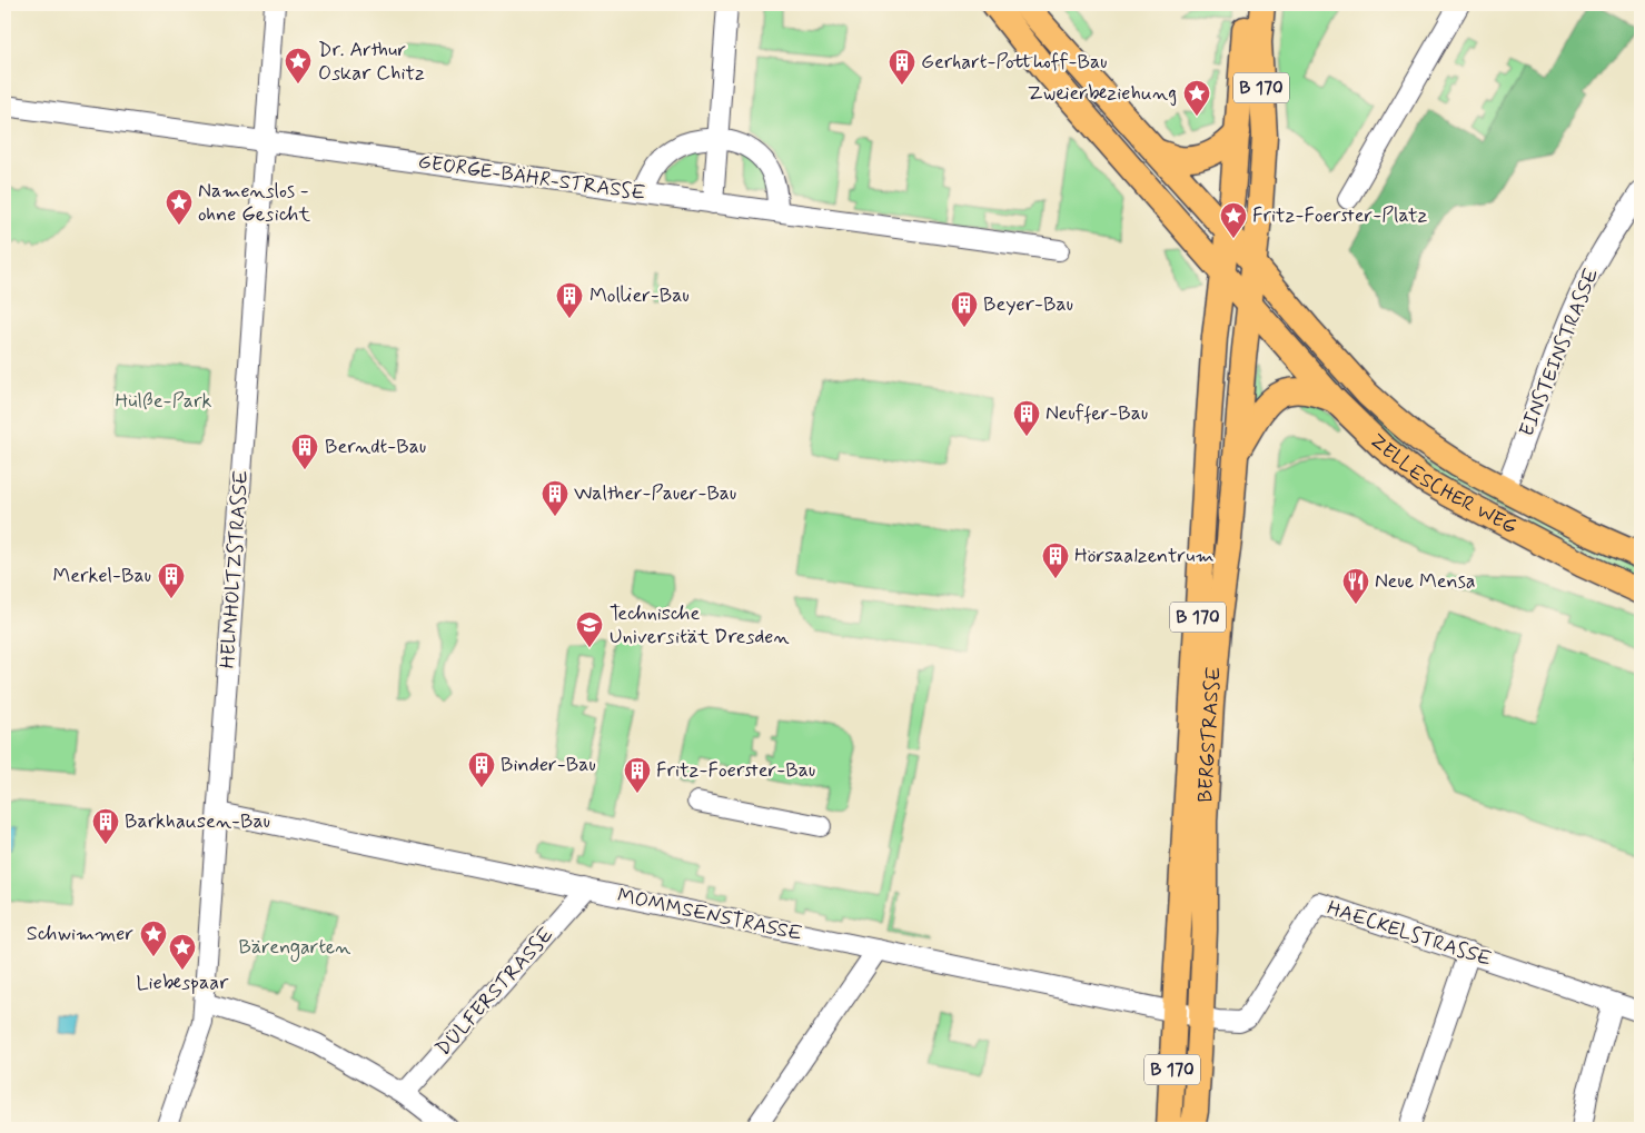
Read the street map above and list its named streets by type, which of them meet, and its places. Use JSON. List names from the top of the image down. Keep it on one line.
{"streets":{"main road":["B 170","ZELLESCHER WEG","BERGSTRASSE"],"street":["GEORGE-BÄHR-STRASSE","EINSTEINSTRASSE","HELMHOLTZSTRASSE","MOMMSENSTRASSE","HAECKELSTRASSE","DÜLFERSTRASSE"]},"crossings":[["B 170","ZELLESCHER WEG"],["B 170","BERGSTRASSE"],["B 170","MOMMSENSTRASSE"],["GEORGE-BÄHR-STRASSE","HELMHOLTZSTRASSE"],["EINSTEINSTRASSE","ZELLESCHER WEG"],["ZELLESCHER WEG","BERGSTRASSE"],["HELMHOLTZSTRASSE","MOMMSENSTRASSE"],["BERGSTRASSE","MOMMSENSTRASSE"],["BERGSTRASSE","HAECKELSTRASSE"],["MOMMSENSTRASSE","HAECKELSTRASSE"],["MOMMSENSTRASSE","DÜLFERSTRASSE"]],"parks":["Hülße-Park","Bärengarten"],"places":{"place":["Dr. Arthur Oskar Chitz","Zweierbeziehung","Namenslos - ohne Gesicht","Fritz-Foerster-Platz","Schwimmer","Liebespaar"],"building":["Gerhart-Potthoff-Bau","Mollier-Bau","Beyer-Bau","Neuffer-Bau","Berndt-Bau","Walther-Pauer-Bau","Hörsaalzentrum","Merkel-Bau","Binder-Bau","Fritz-Foerster-Bau","Barkhausen-Bau"],"restaurant":["Neue Mensa"],"school or university":["Technische Universität Dresden"]}}
